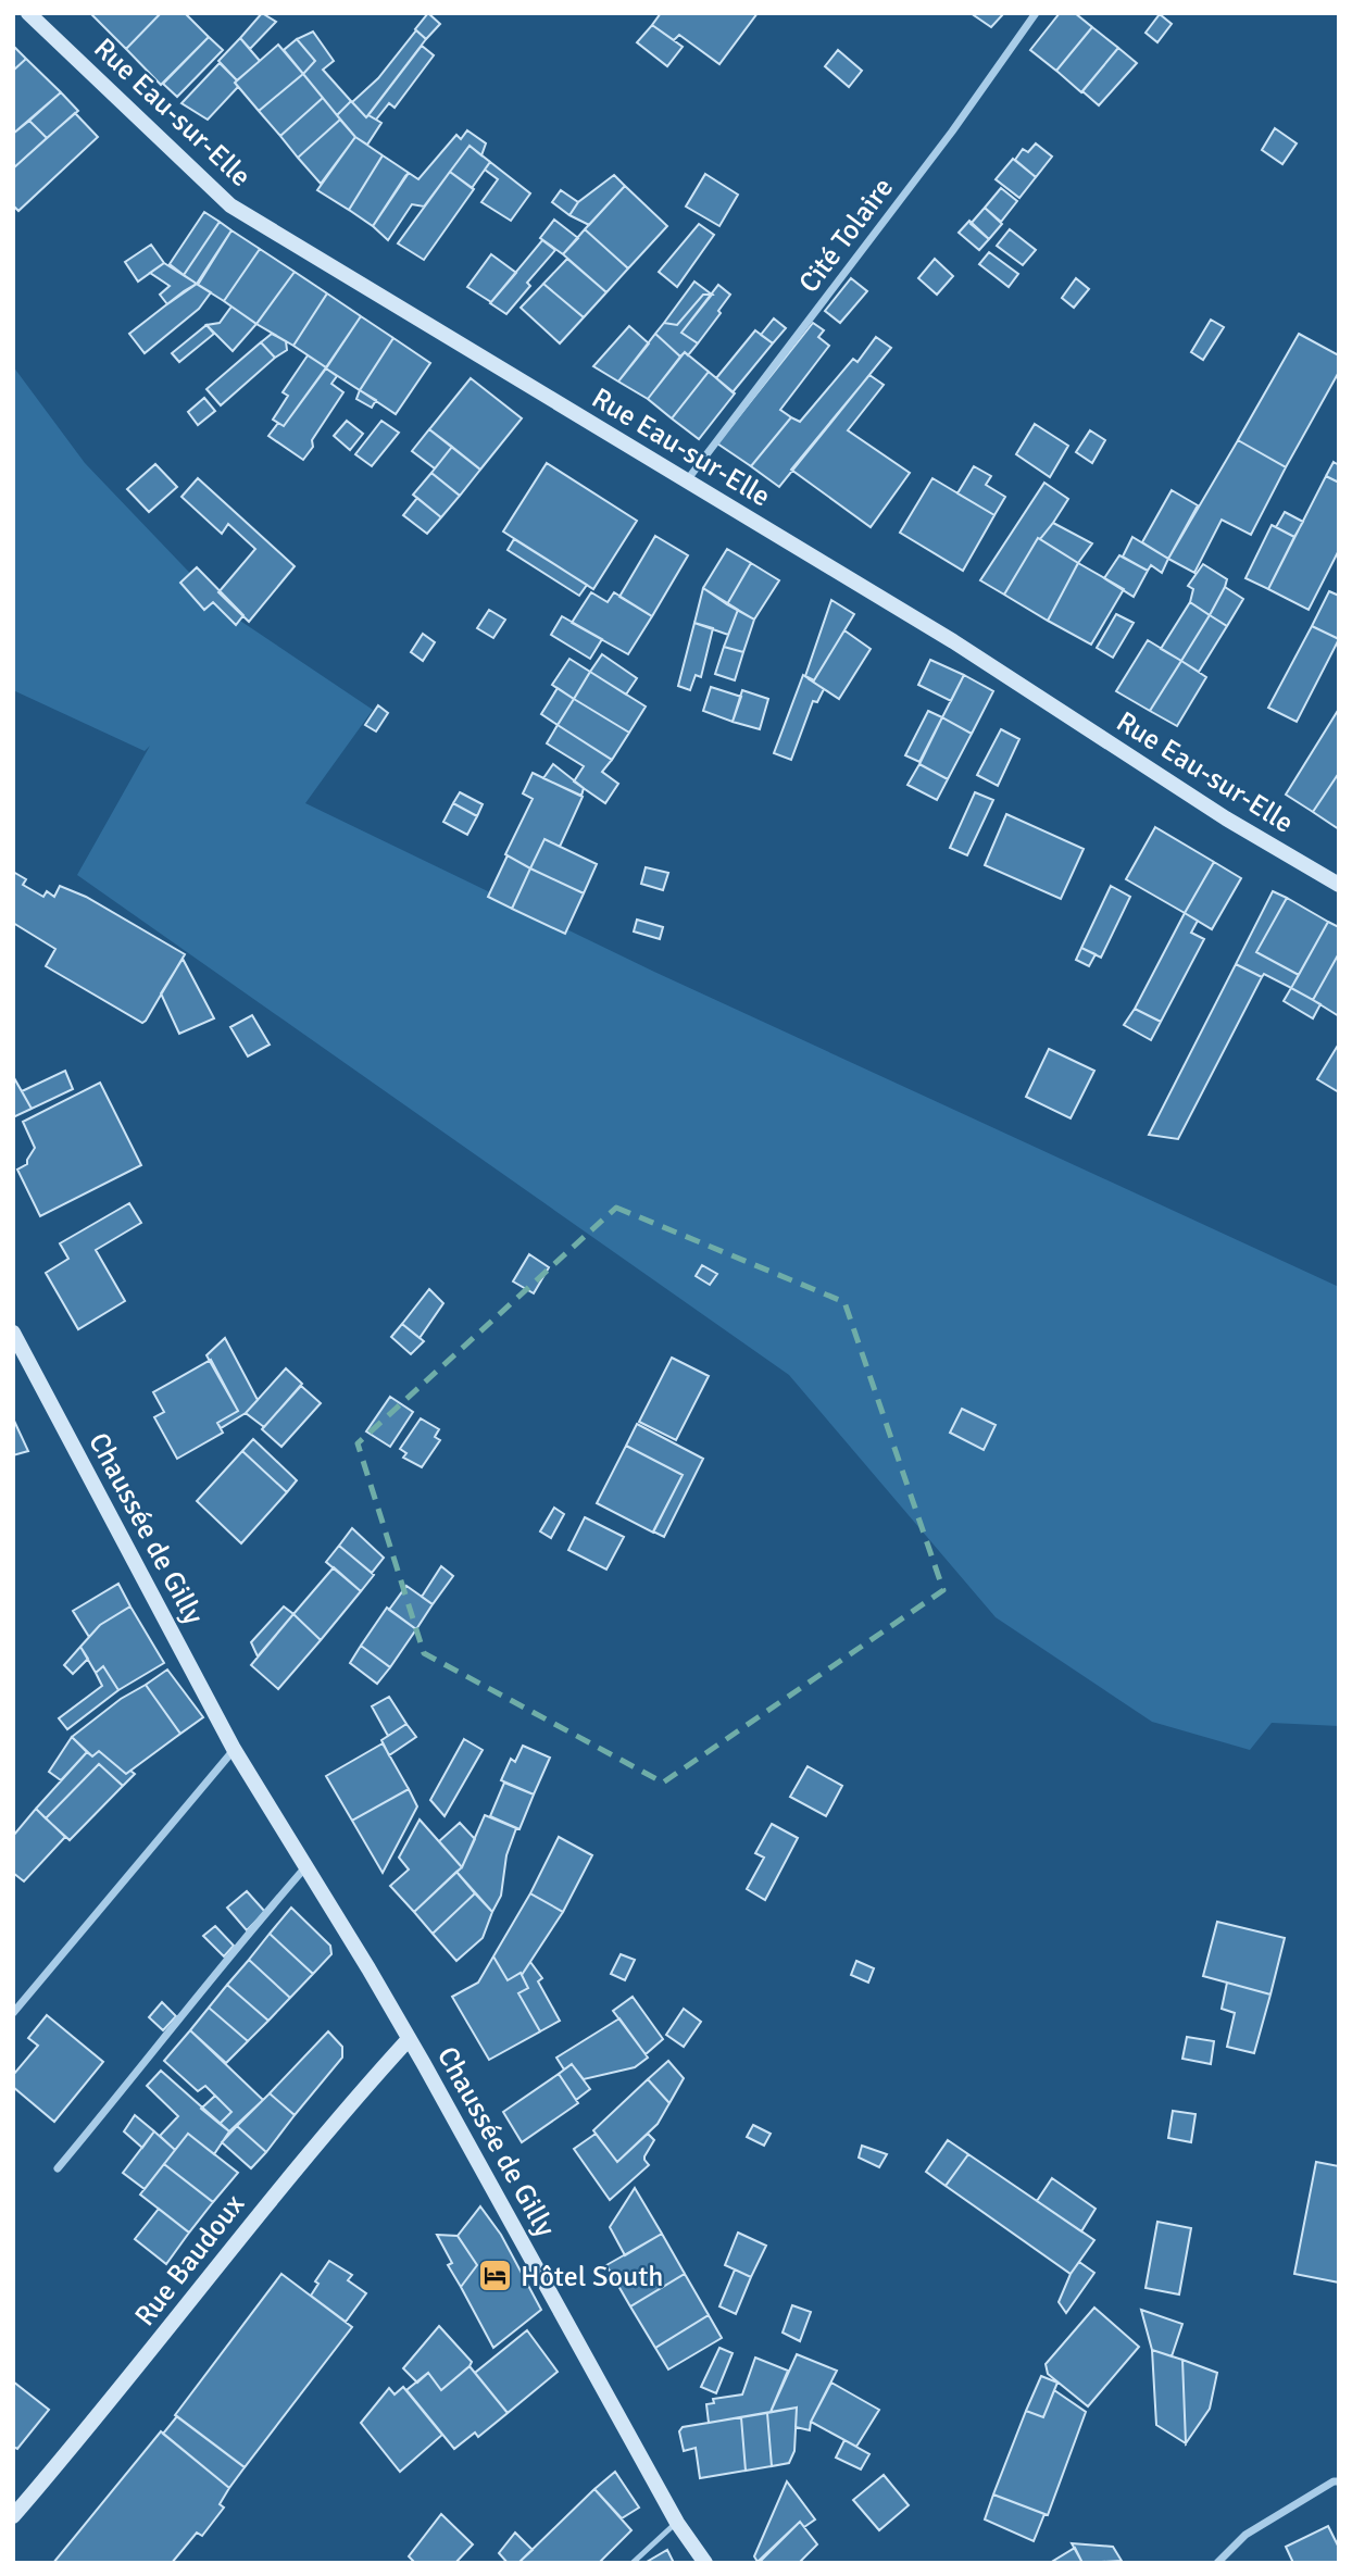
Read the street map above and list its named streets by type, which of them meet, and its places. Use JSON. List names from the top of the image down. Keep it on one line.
{"streets":{"street":["Rue Eau-sur-Elle","Cité Tolaire","Chaussée de Gilly","Rue Baudoux"]},"crossings":[["Rue Eau-sur-Elle","Cité Tolaire"],["Chaussée de Gilly","Rue Baudoux"]],"places":{"hotel":["Hôtel South"]}}
